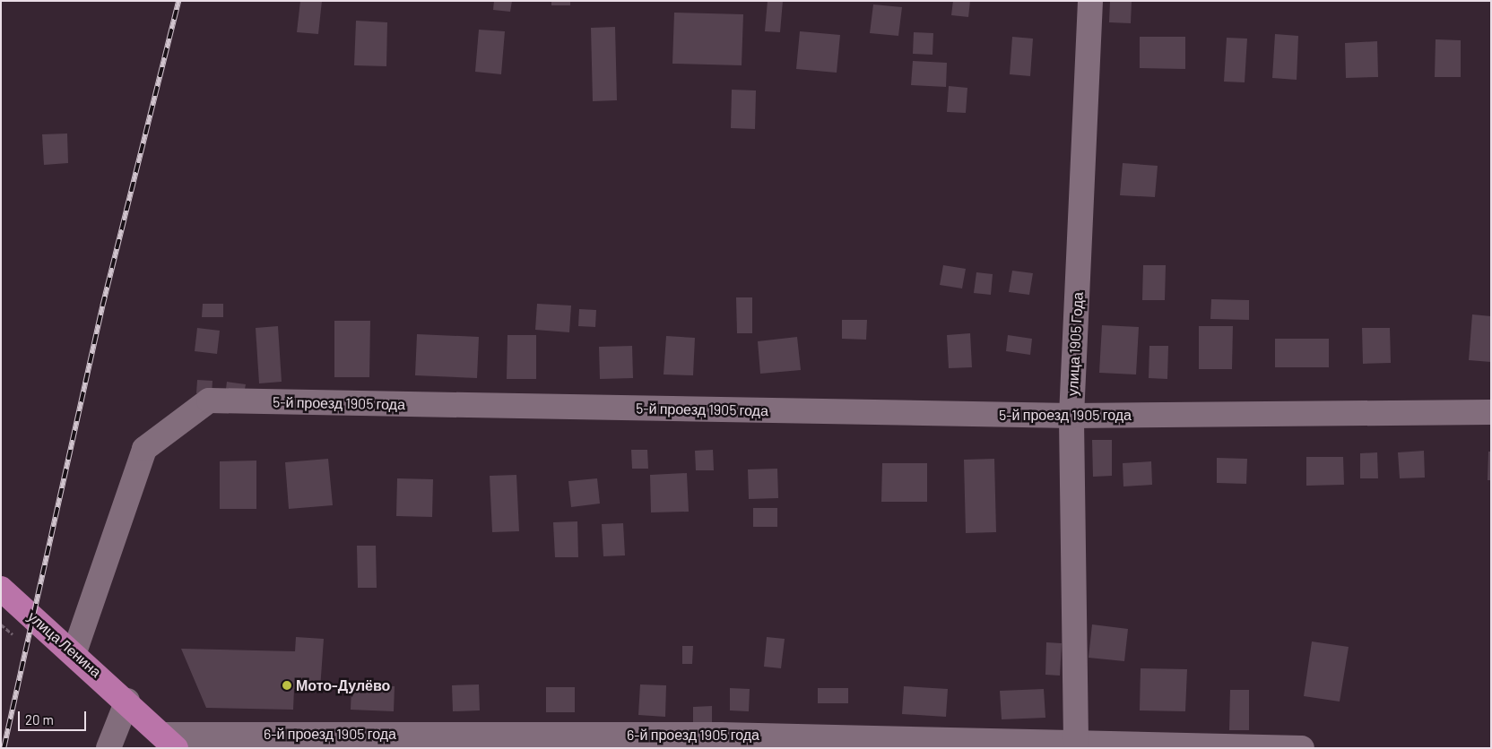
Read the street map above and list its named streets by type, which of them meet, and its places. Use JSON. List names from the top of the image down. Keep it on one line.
{"streets":{"highway":["улица Ленина"],"street":["улица 1905 Года","5-й проезд 1905 года","6-й проезд 1905 года"]},"crossings":[["улица 1905 Года","5-й проезд 1905 года"],["улица 1905 Года","6-й проезд 1905 года"],["5-й проезд 1905 года","улица Ленина"],["улица Ленина","6-й проезд 1905 года"]],"places":["Мото-Дулёво"],"scale_bar":"20 m"}
